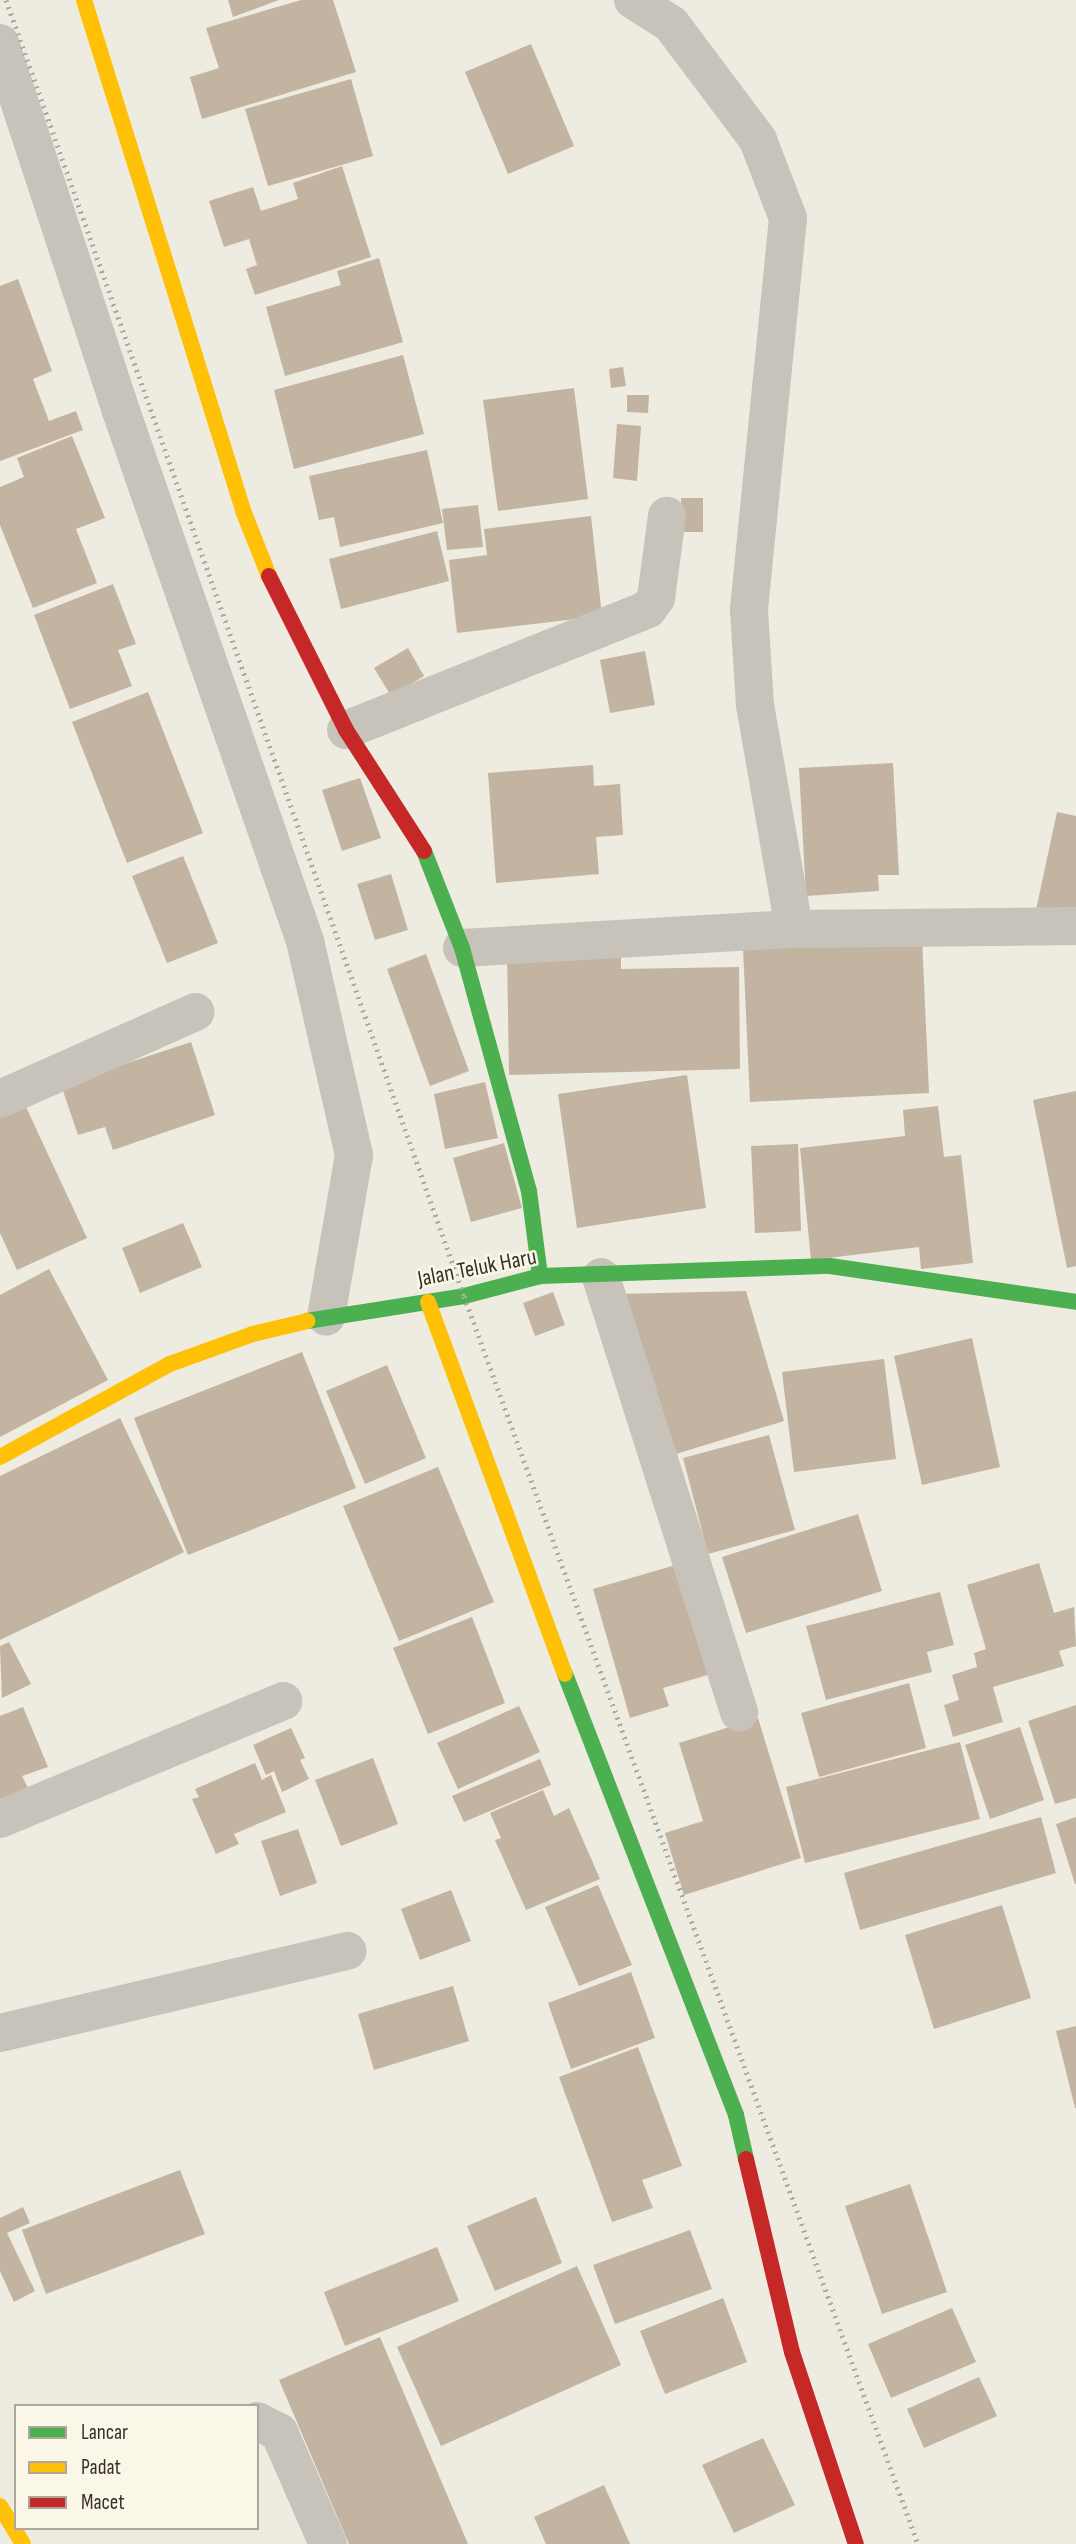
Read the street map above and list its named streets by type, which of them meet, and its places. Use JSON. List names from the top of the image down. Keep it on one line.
{"streets":{"street":["Jalan Teluk Haru"]},"legend":["Lancar","Padat","Macet"]}
